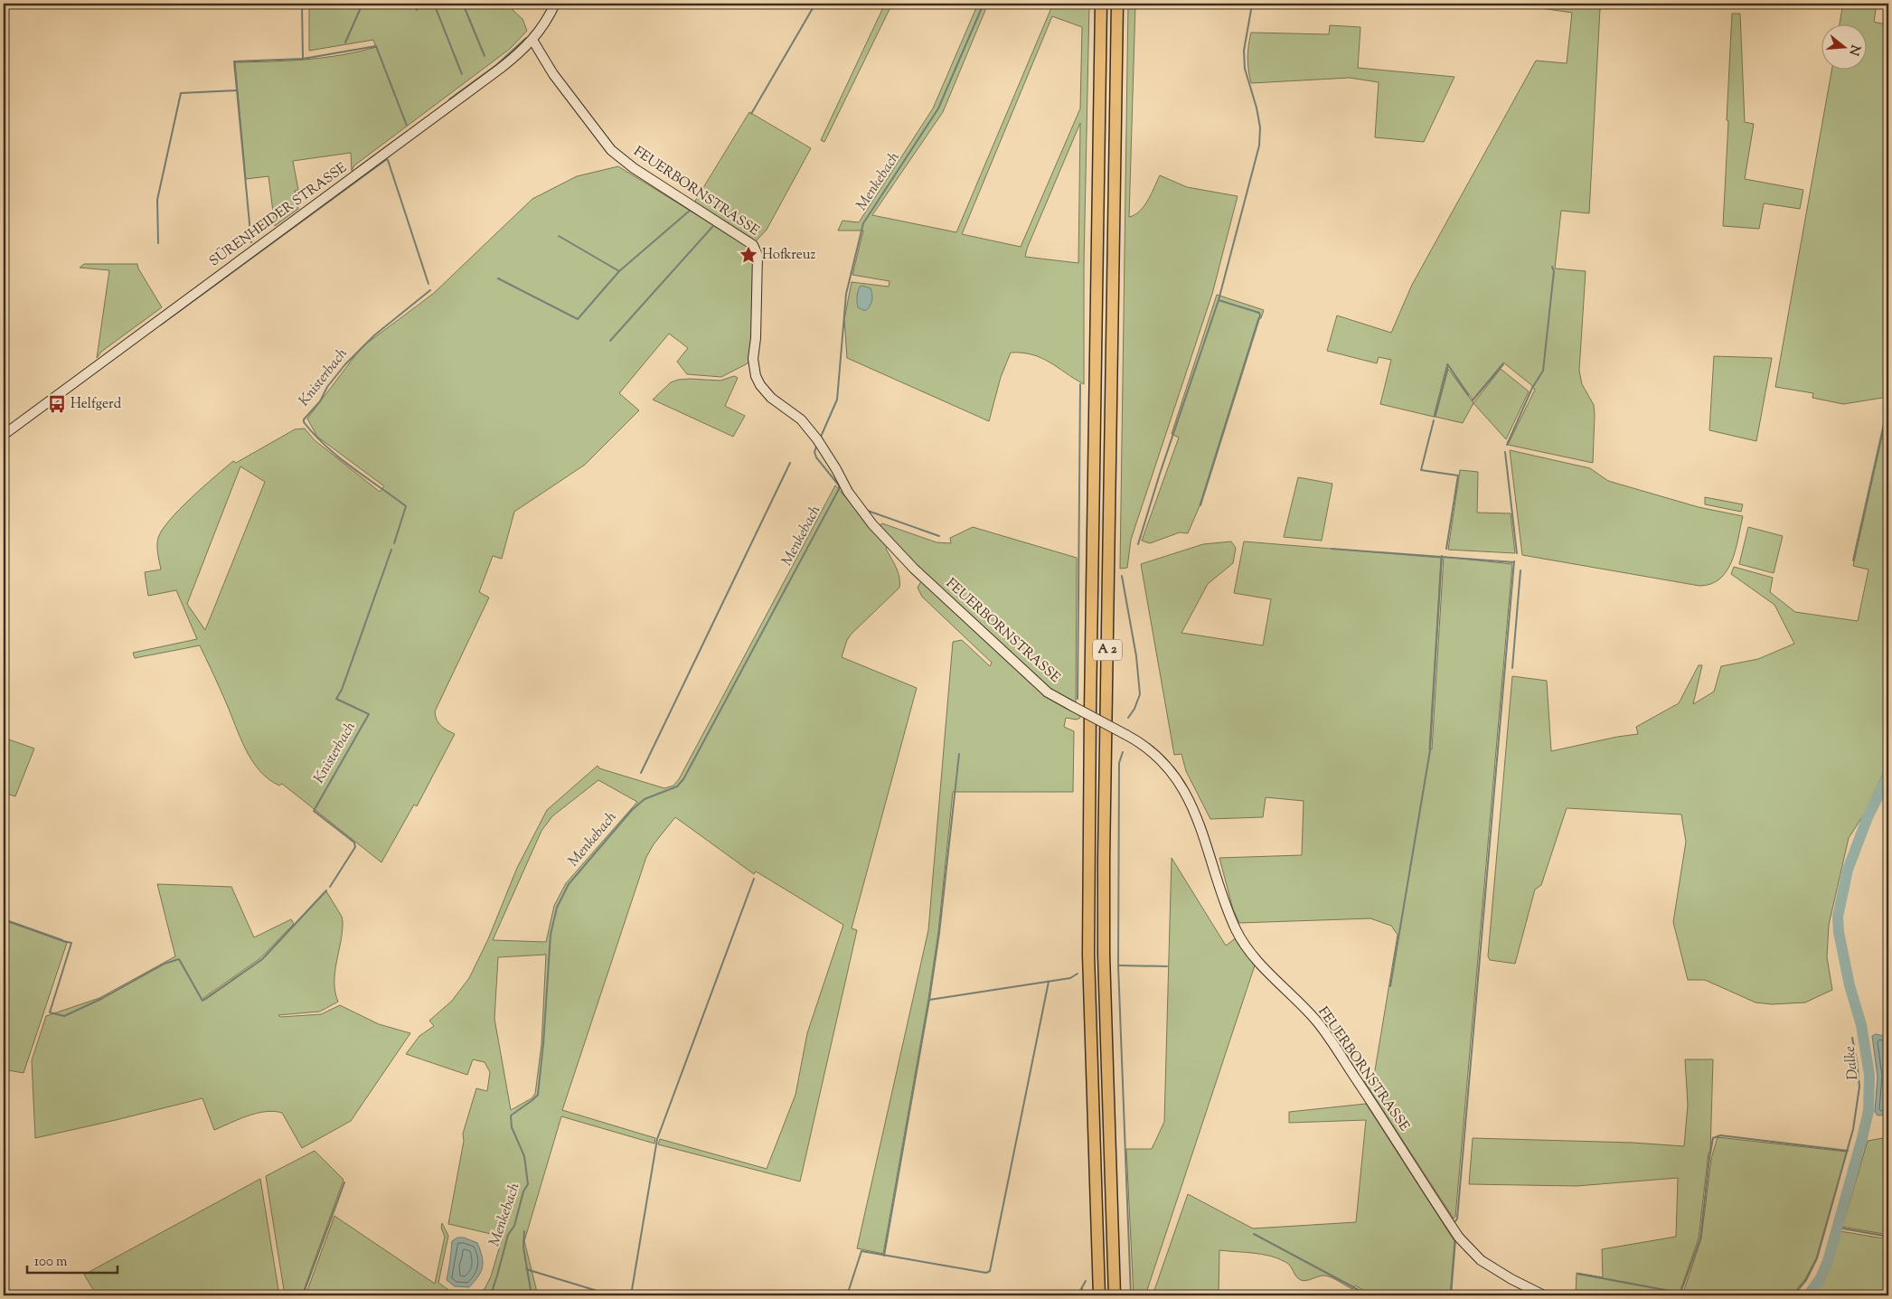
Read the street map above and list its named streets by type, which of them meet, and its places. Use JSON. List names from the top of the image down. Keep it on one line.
{"streets":{"highway":["A 2"],"street":["FEUERBORNSTRASSE","SÜRENHEIDER STRASSE"]},"crossings":[["FEUERBORNSTRASSE","SÜRENHEIDER STRASSE"]],"water":["Menkebach","Knisterbach","Dalke"],"places":{"place":["Hofkreuz"],"bus stop":["Helfgerd"]},"scale_bar":"100 m","north":"right"}
